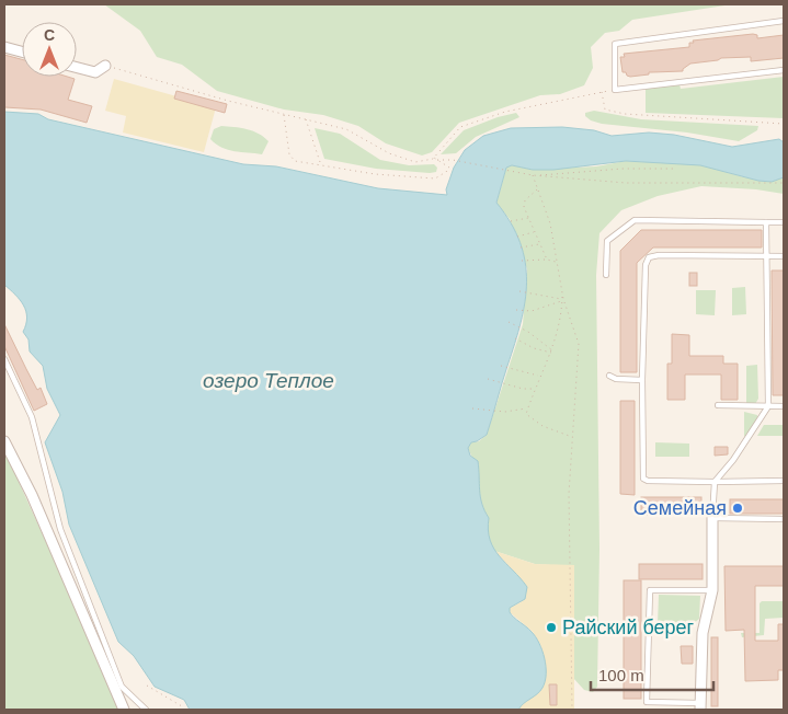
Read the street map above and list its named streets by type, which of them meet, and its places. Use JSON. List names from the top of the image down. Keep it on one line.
{"water":["озеро Теплое"],"places":["Семейная","Райский берег"],"scale_bar":"100 m","north":"top"}
